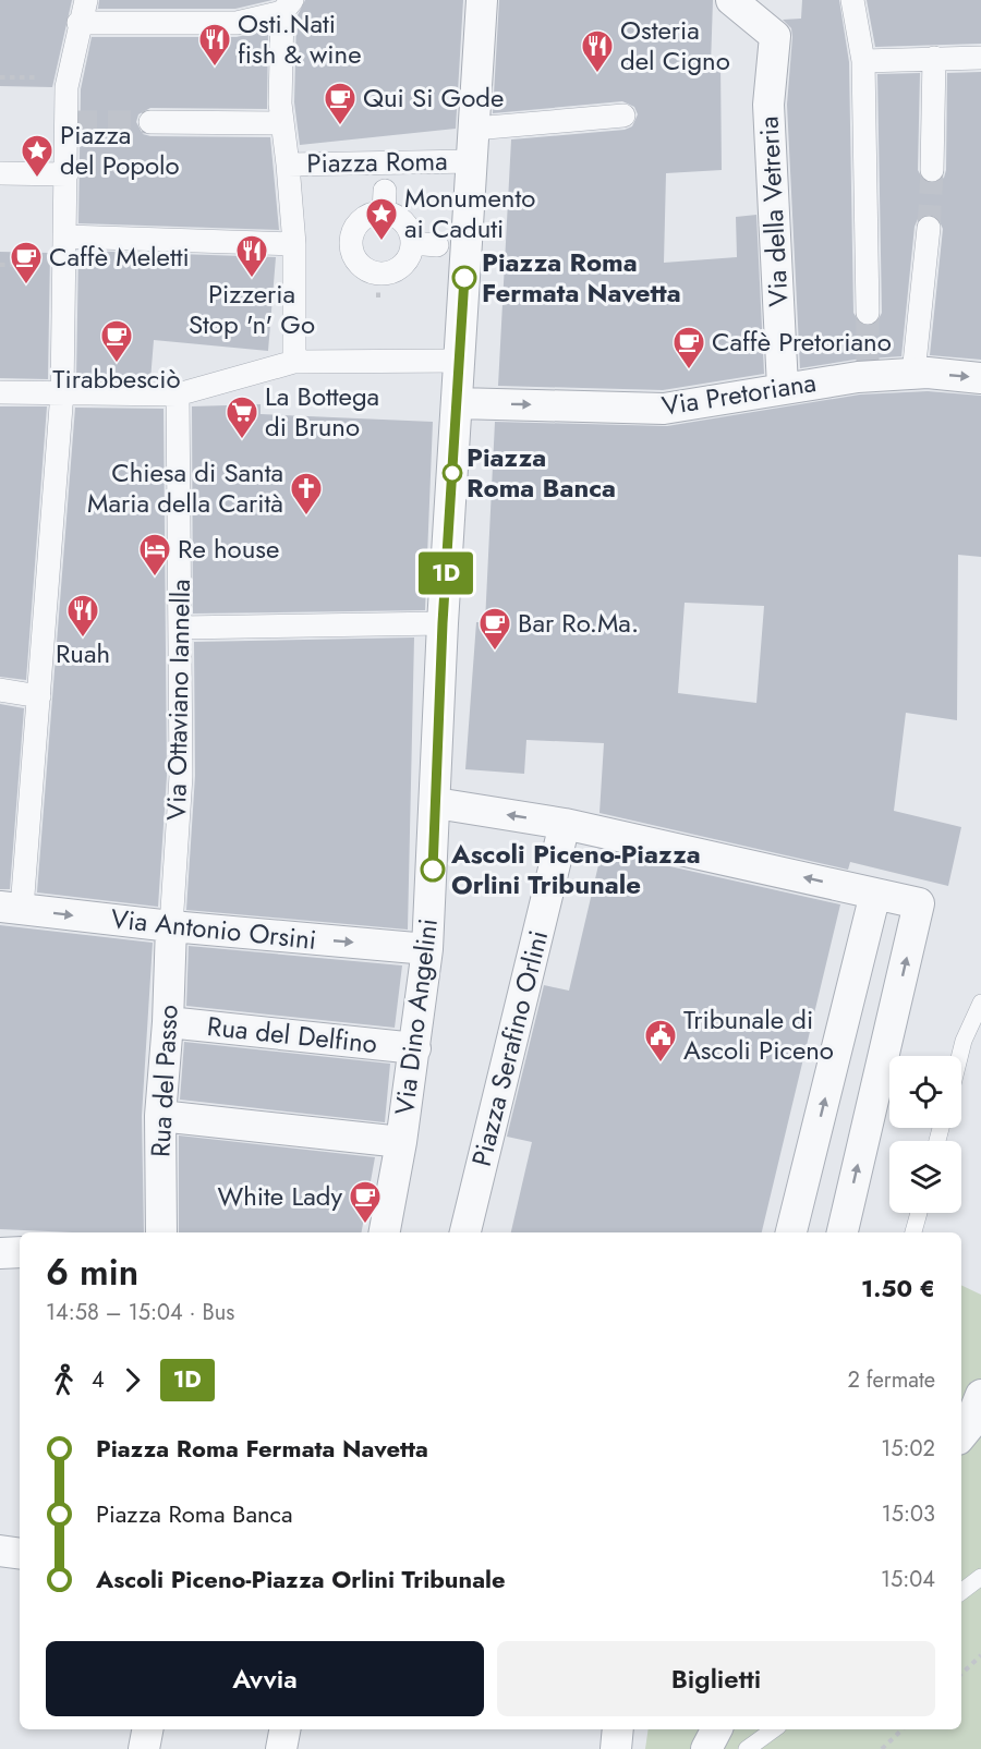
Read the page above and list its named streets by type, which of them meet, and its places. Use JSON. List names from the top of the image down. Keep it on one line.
{"streets":{"street":["Piazza Roma","Via della Vetreria","Via Pretoriana","Via Ottaviano Iannella","Via Antonio Orsini","Via Dino Angelini","Rua del Delfino","Piazza Serafino Orlini","Rua del Passo"]},"crossings":[["Piazza Roma","Via Pretoriana"],["Piazza Roma","Via Dino Angelini"],["Via della Vetreria","Via Pretoriana"],["Via Pretoriana","Via Dino Angelini"],["Via Ottaviano Iannella","Via Antonio Orsini"],["Via Ottaviano Iannella","Rua del Passo"],["Via Antonio Orsini","Via Dino Angelini"],["Via Antonio Orsini","Rua del Passo"],["Via Dino Angelini","Rua del Delfino"],["Rua del Delfino","Rua del Passo"]],"one_way":["Via Pretoriana"],"places":{"restaurant":["Osti.Nati fish & wine","Osteria del Cigno","Pizzeria Stop 'n' Go","Ruah"],"cafe":["Qui Si Gode","Caffè Meletti","Tirabbesciò","Caffè Pretoriano","Bar Ro.Ma.","White Lady"],"place":["Piazza del Popolo","Monumento ai Caduti"],"other":["Piazza Roma Fermata Navetta","Piazza Roma Banca","Ascoli Piceno-Piazza Orlini Tribunale"],"supermarket":["La Bottega di Bruno"],"church":["Chiesa di Santa Maria della Carità"],"hotel":["Re house"],"public building":["Tribunale di Ascoli Piceno"]},"lines":["bus line 1D"],"page":{"on_map":"1D","heading":["6 min","14:58 – 15:04 · Bus","1.50 €"],"legs":["4","1D","2 fermate"],"list":[{"name":"Piazza Roma Fermata Navetta","value":"15:02"},{"name":"Piazza Roma Banca","value":"15:03"},{"name":"Ascoli Piceno-Piazza Orlini Tribunale","value":"15:04"}],"buttons":["Avvia","Biglietti"]}}
